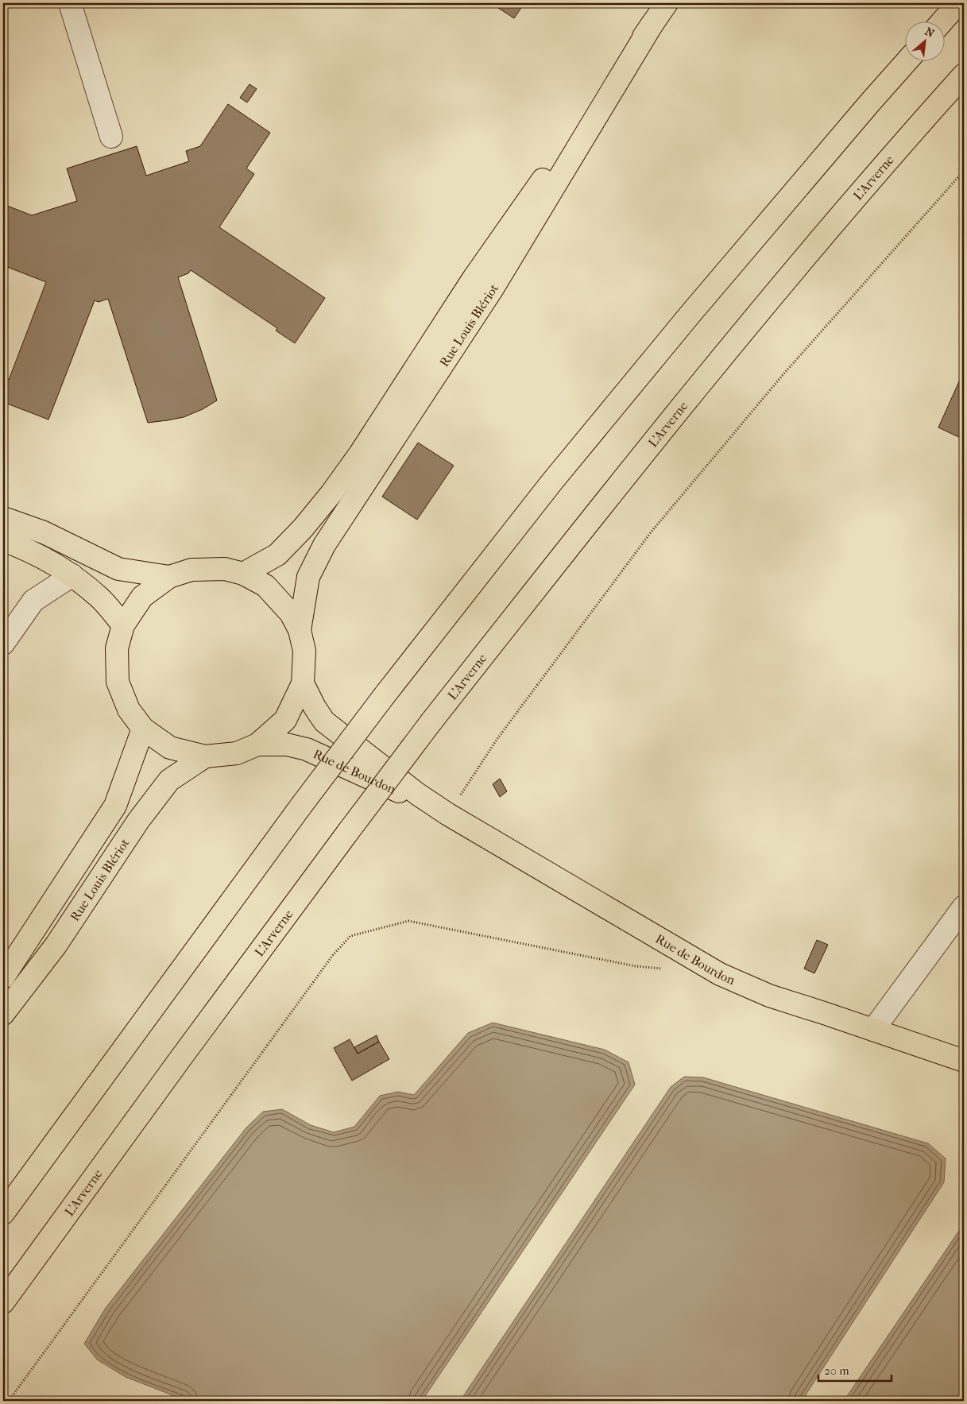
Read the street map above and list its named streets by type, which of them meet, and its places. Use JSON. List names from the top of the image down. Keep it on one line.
{"streets":{"main road":["L'Arverne","Rue Louis Blériot","Rue de Bourdon"]},"scale_bar":"20 m","north":"top right"}
